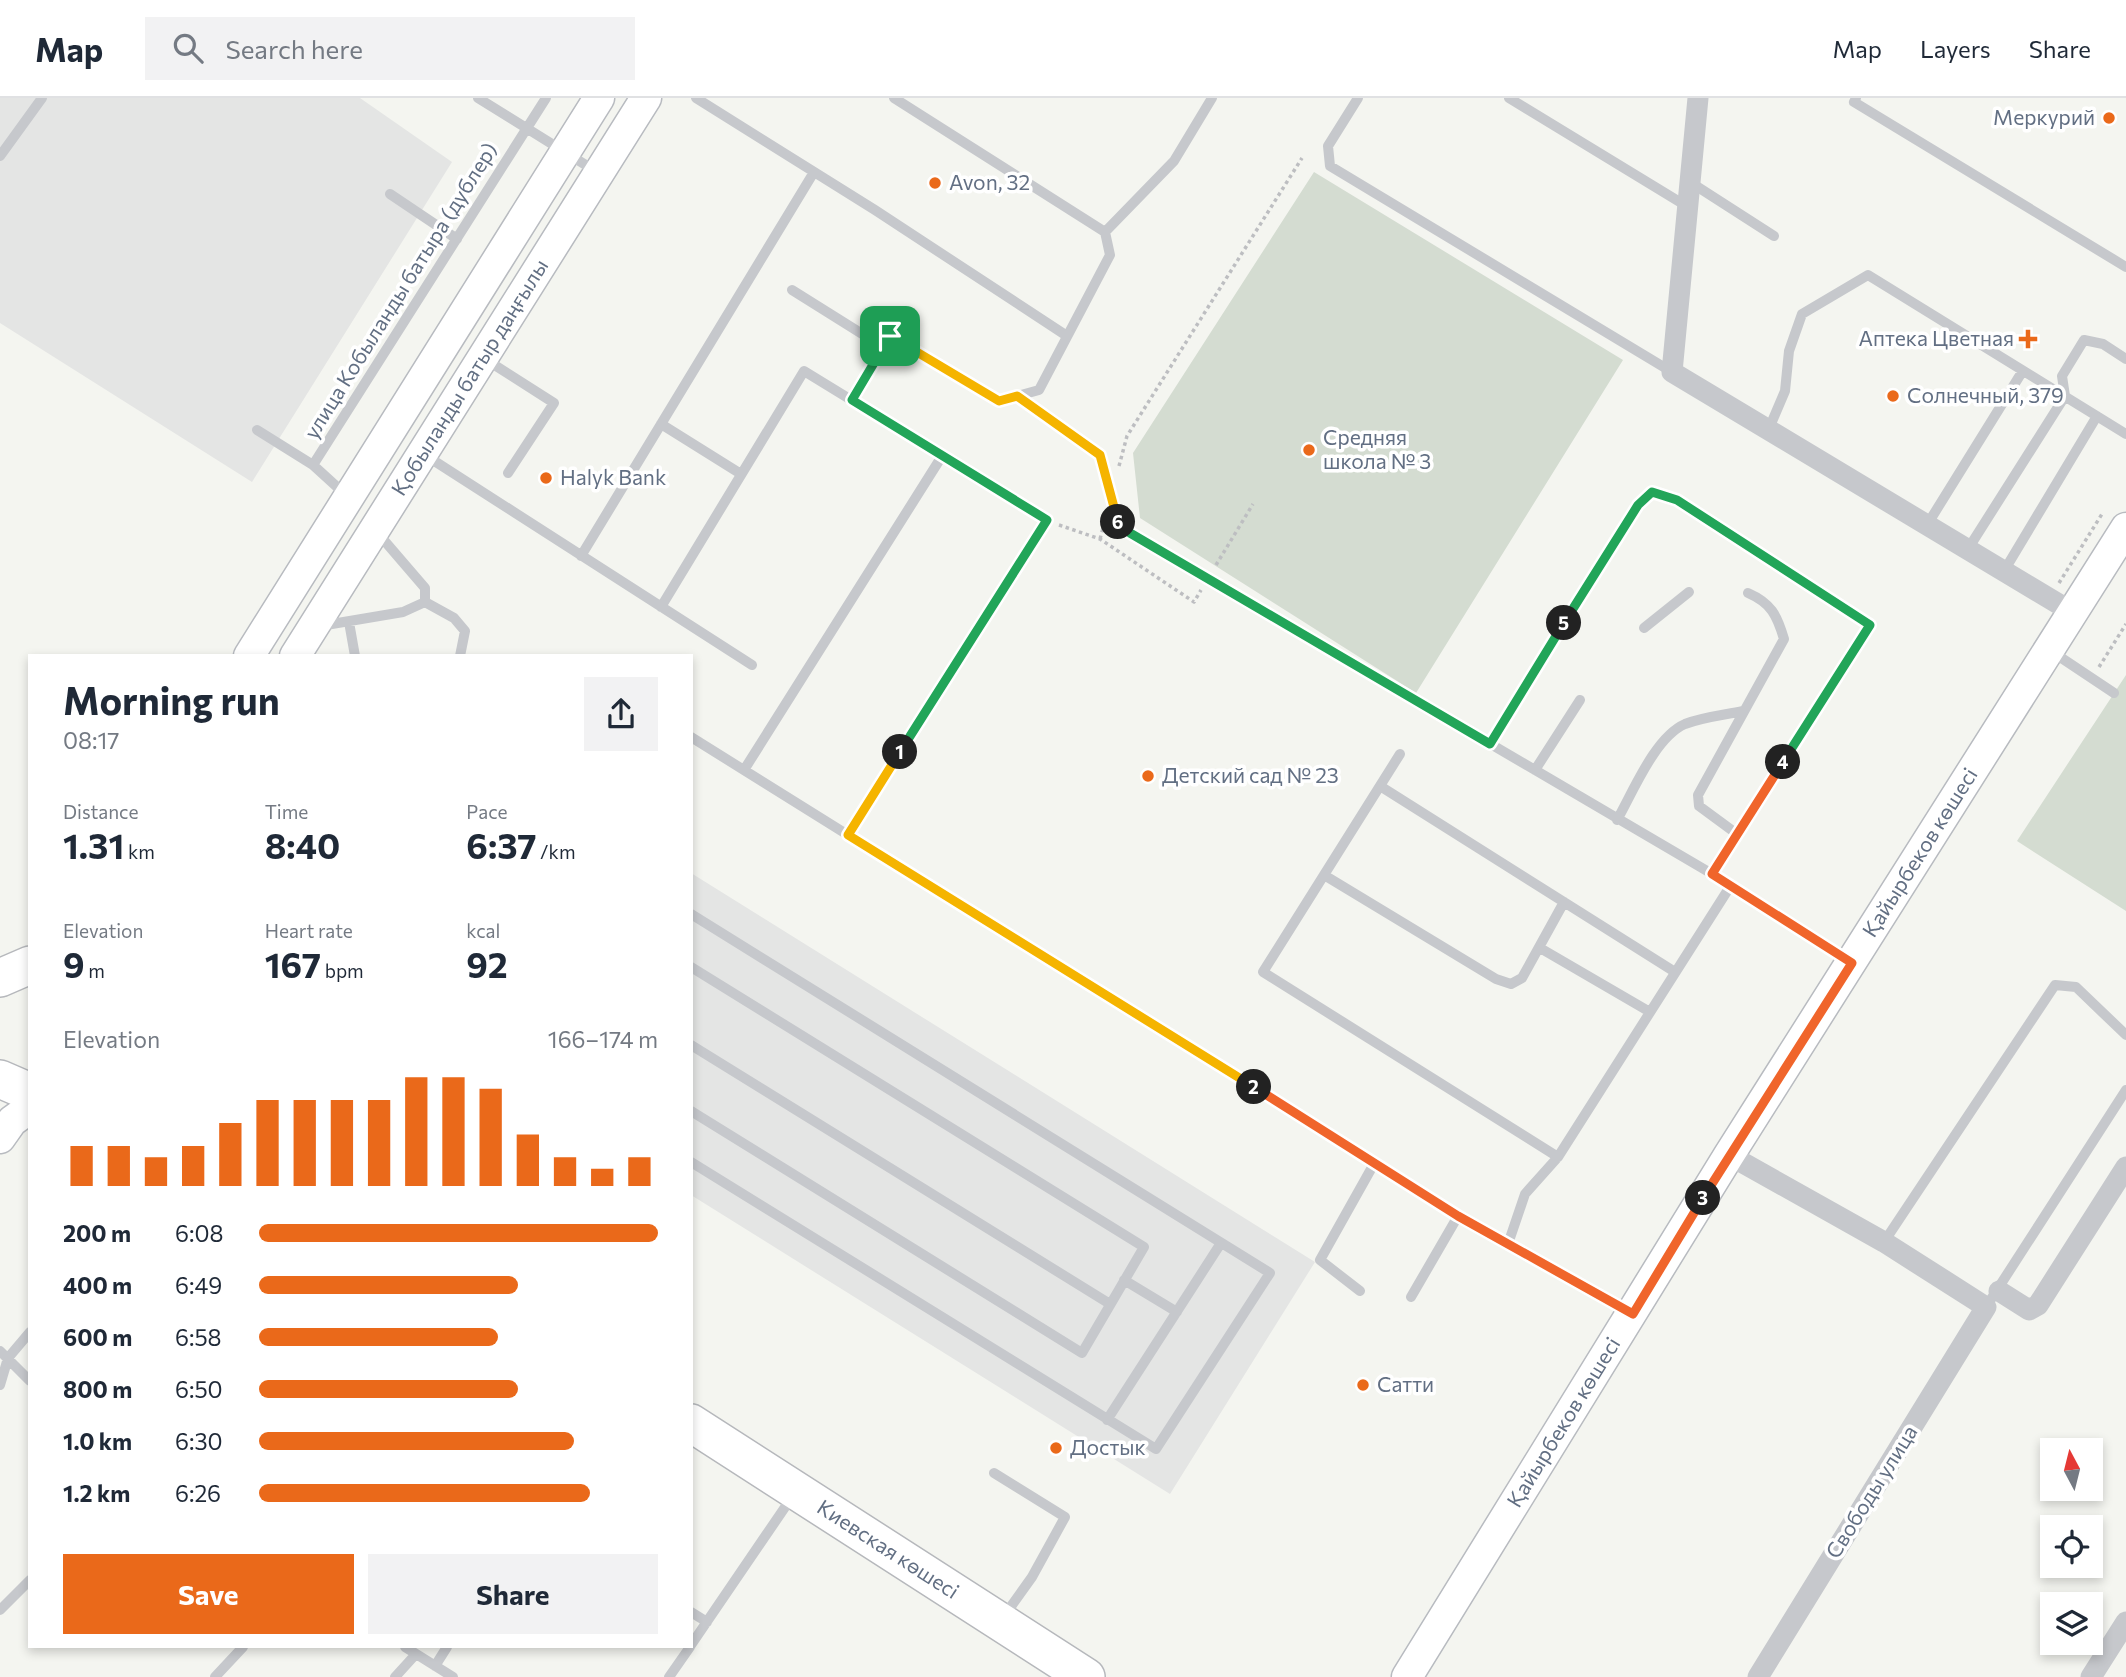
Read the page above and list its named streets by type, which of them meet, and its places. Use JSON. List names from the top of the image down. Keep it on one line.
{"streets":{"highway":["Киевская көшесі"],"main road":["Қобыланды батыр даңғылы","Қайырбеков көшесі"],"street":["Свободы улица"],"lane":["улица Кобыланды батыра (дублер)"]},"crossings":[["улица Кобыланды батыра (дублер)","Қобыланды батыр даңғылы"]],"places":{"other":["Меркурий","Avon, 32","Солнечный, 379","Средняя школа № 3","Halyk Bank","Детский сад № 23","Сатти","Достык"],"health":["Аптека Цветная"]},"north":"top","page":{"header":"Map","search":"Search here","nav":["Map","Layers","Share"],"pins":["6","5","1","4","2","3"],"heading":["Morning run","08:17"],"stats":[["Distance","1.31 km"],["Time","8:40"],["Pace","6:37 /km"],["Elevation","9 m"],["Heart rate","167 bpm"],["kcal","92"]],"chart":["Elevation","166–174 m"],"list":[{"name":"200 m","note":"6:08"},{"name":"400 m","note":"6:49"},{"name":"600 m","note":"6:58"},{"name":"800 m","note":"6:50"},{"name":"1.0 km","note":"6:30"},{"name":"1.2 km","note":"6:26"}],"buttons":["Save","Share"]}}
